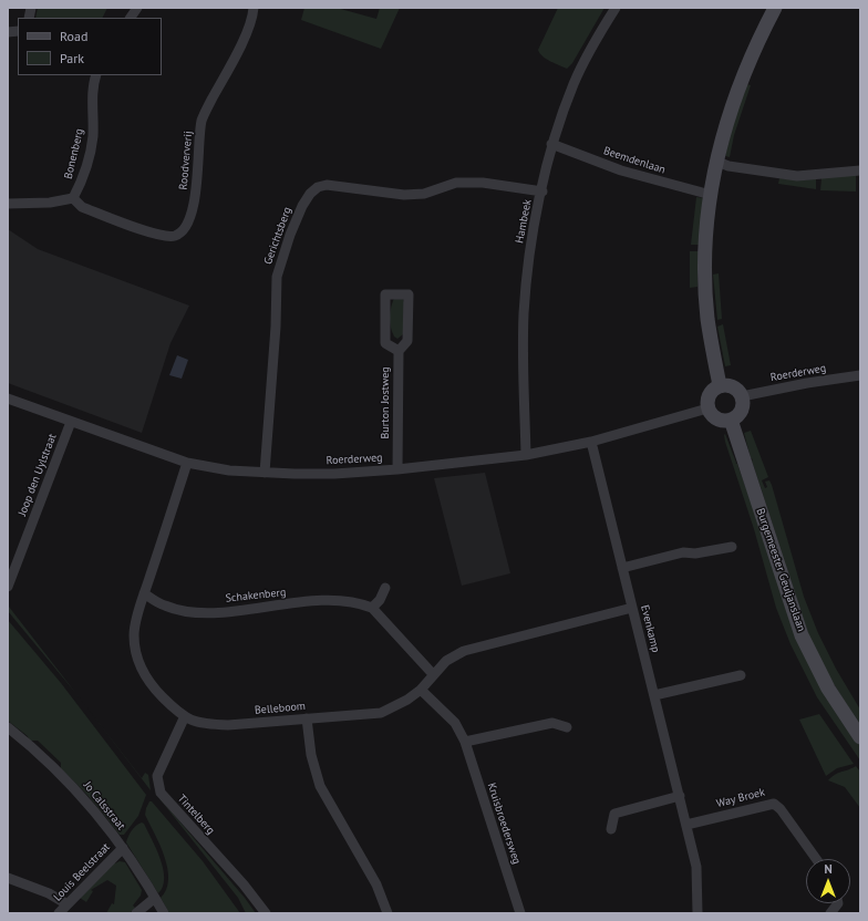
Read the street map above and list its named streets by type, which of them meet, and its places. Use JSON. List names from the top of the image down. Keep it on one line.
{"streets":{"main road":["Burgemeester Geuljanslaan"],"street":["Bonenberg","Roodververij","Beemdenlaan","Hambeek","Gerichtsberg","Roerderweg","Burton Jostweg","Joop den Uylstraat","Schakenberg","Evenkamp","Belleboom","Way Broek","Jo Calsstraat","Tintelberg","Kruisbroedersweg","Louis Beelstraat"]},"crossings":[["Bonenberg","Roodververij"],["Beemdenlaan","Hambeek"],["Hambeek","Gerichtsberg"],["Hambeek","Roerderweg"],["Gerichtsberg","Roerderweg"],["Roerderweg","Burton Jostweg"],["Roerderweg","Joop den Uylstraat"],["Roerderweg","Burgemeester Geuljanslaan"],["Roerderweg","Evenkamp"],["Evenkamp","Belleboom"],["Evenkamp","Way Broek"],["Belleboom","Tintelberg"],["Belleboom","Kruisbroedersweg"],["Jo Calsstraat","Louis Beelstraat"]],"legend":["Road","Park"],"north":"top"}
